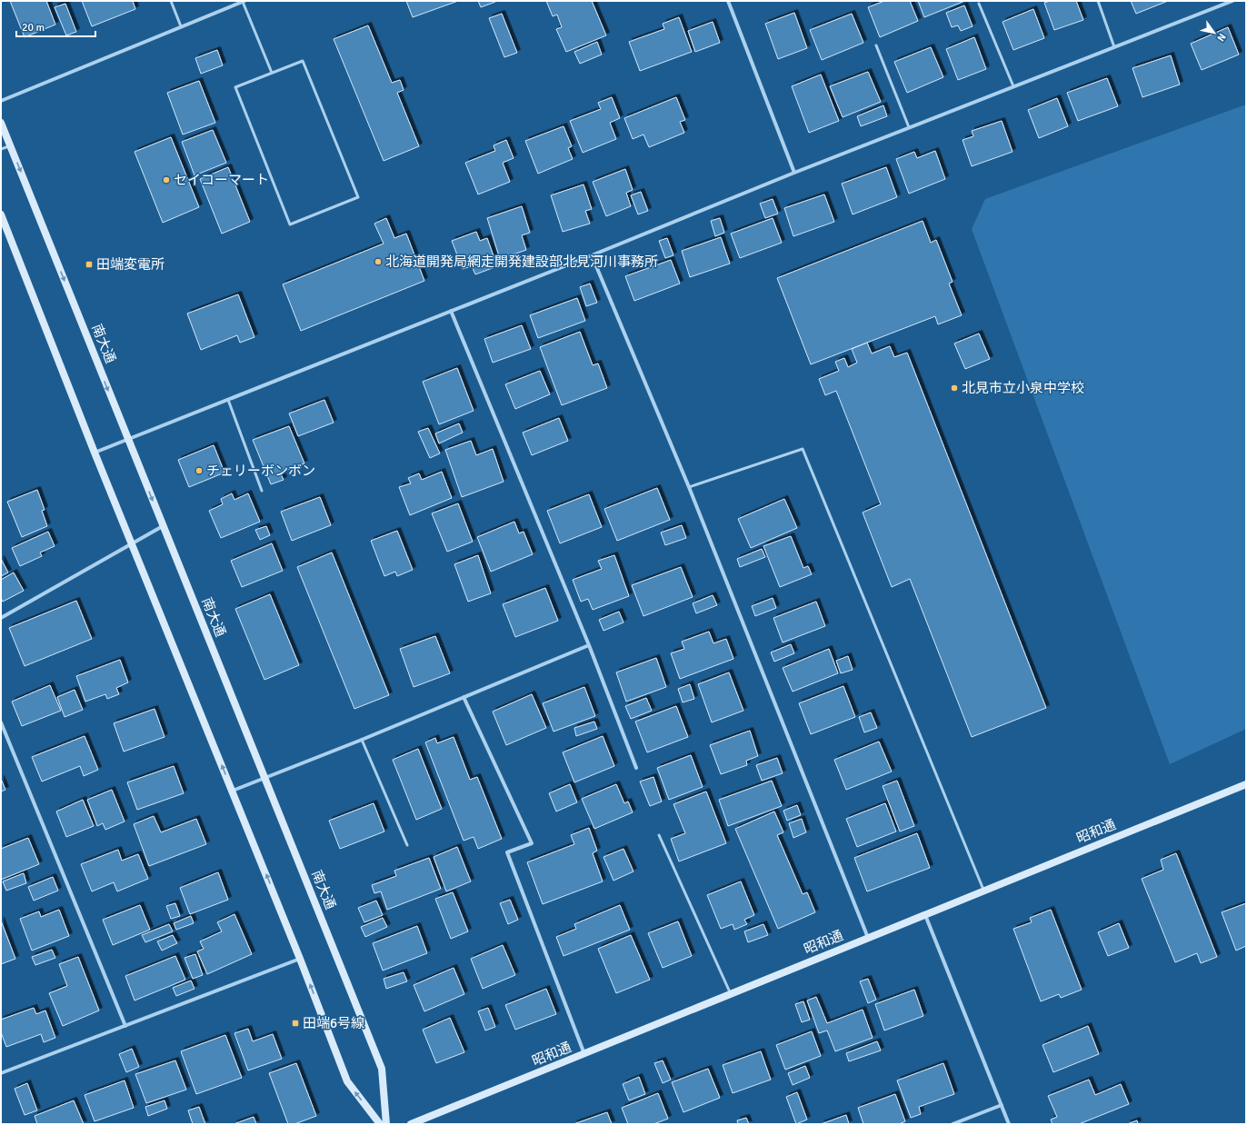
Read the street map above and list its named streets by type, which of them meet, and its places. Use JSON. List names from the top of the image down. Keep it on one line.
{"streets":{"street":["南大通","昭和通"]},"places":{"other":["セイコーマート","北海道開発局網走開発建設部北見河川事務所","北見市立小泉中学校","チェリーボンボン"],"transit":["田端変電所","田端6号線"]},"scale_bar":"20 m","north":"bottom right"}
